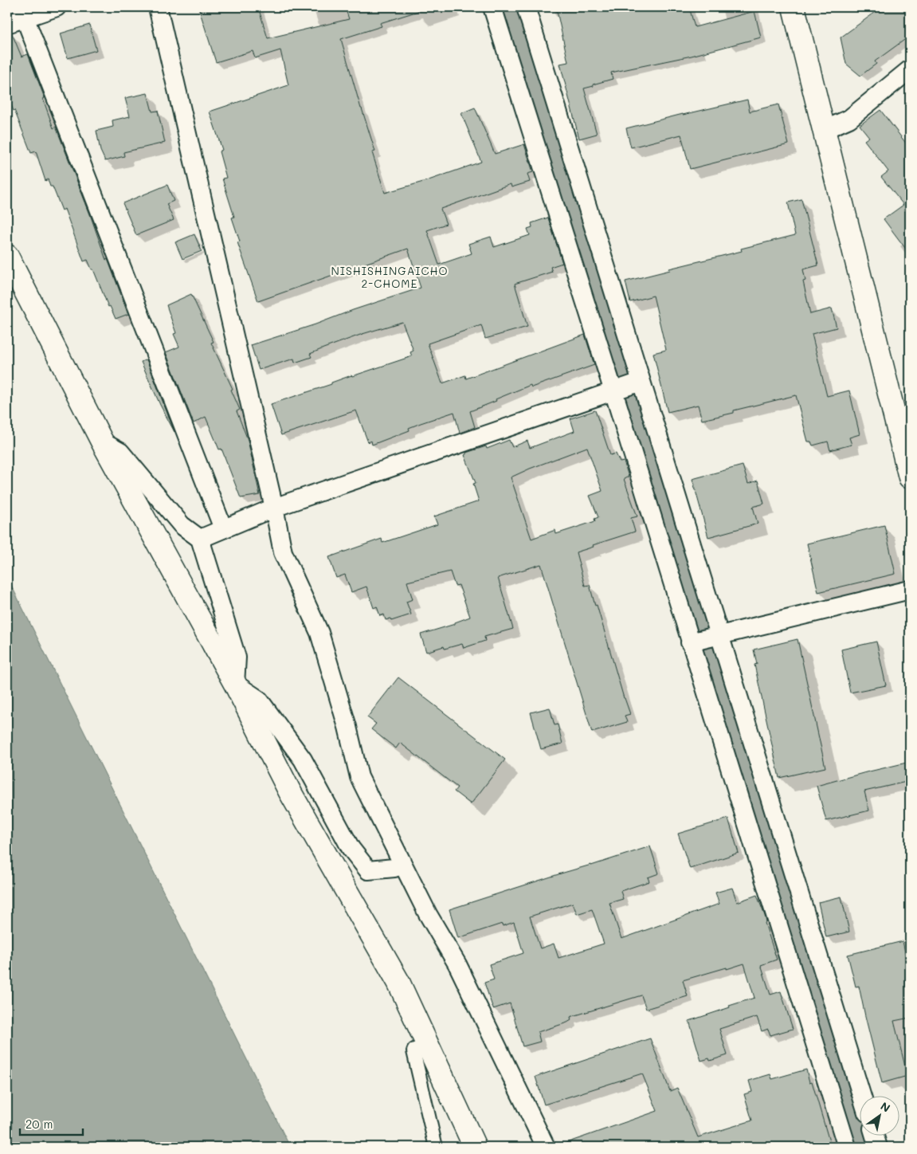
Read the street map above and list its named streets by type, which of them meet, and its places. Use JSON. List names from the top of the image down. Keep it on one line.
{"districts":["NISHISHINGAICHO 2-CHOME"],"scale_bar":"20 m","north":"top right"}
